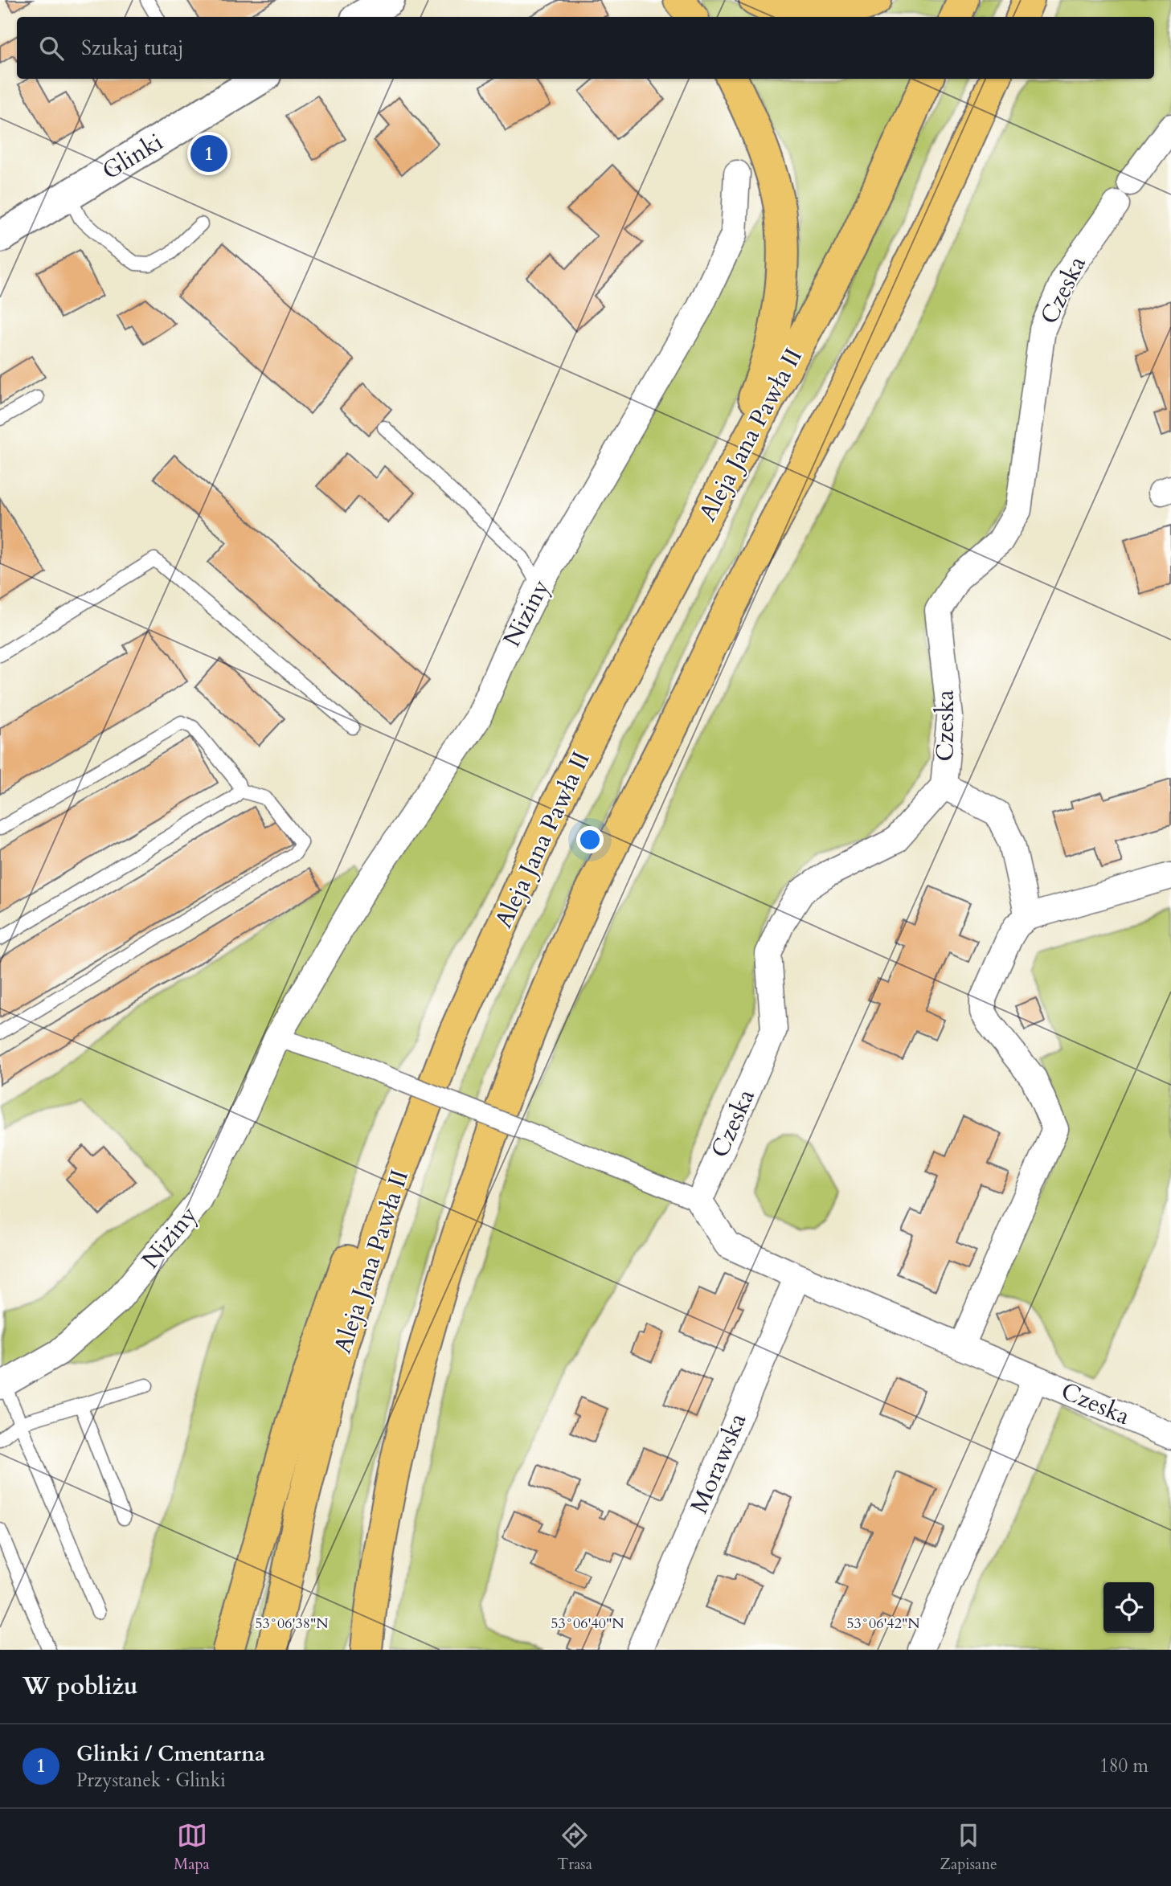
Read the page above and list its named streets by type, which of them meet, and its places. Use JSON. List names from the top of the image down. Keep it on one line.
{"streets":{"main road":["Aleja Jana Pawła II"],"street":["Glinki","Czeska","Niziny","Morawska"]},"crossings":[["Czeska","Morawska"]],"page":{"search":"Szukaj tutaj","pins":"1","heading":"W pobliżu","list":[{"mark":"1","name":"Glinki / Cmentarna","note":"Przystanek · Glinki","value":"180 m"}],"nav":["Mapa","Trasa","Zapisane"]},"coordinates":["53°06'38\"N","53°06'40\"N","53°06'42\"N"]}
